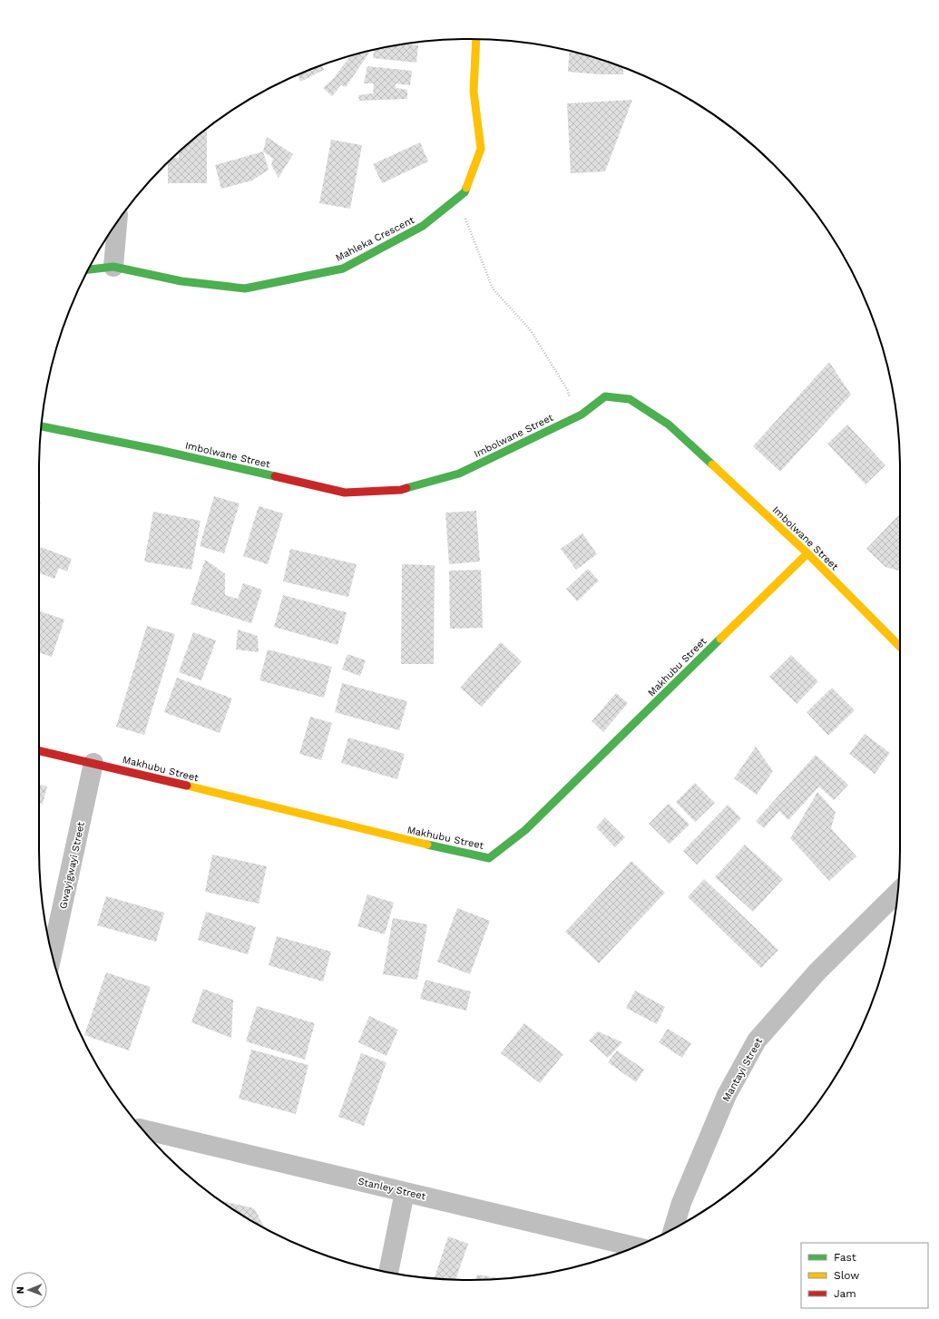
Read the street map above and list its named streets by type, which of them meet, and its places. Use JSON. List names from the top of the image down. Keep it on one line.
{"streets":{"street":["Mahleka Crescent","Imbolwane Street","Makhubu Street","Gwayigwayi Street","Mantayi Street","Stanley Street"]},"crossings":[["Imbolwane Street","Makhubu Street"],["Makhubu Street","Gwayigwayi Street"]],"legend":["Fast","Slow","Jam"],"north":"left"}
